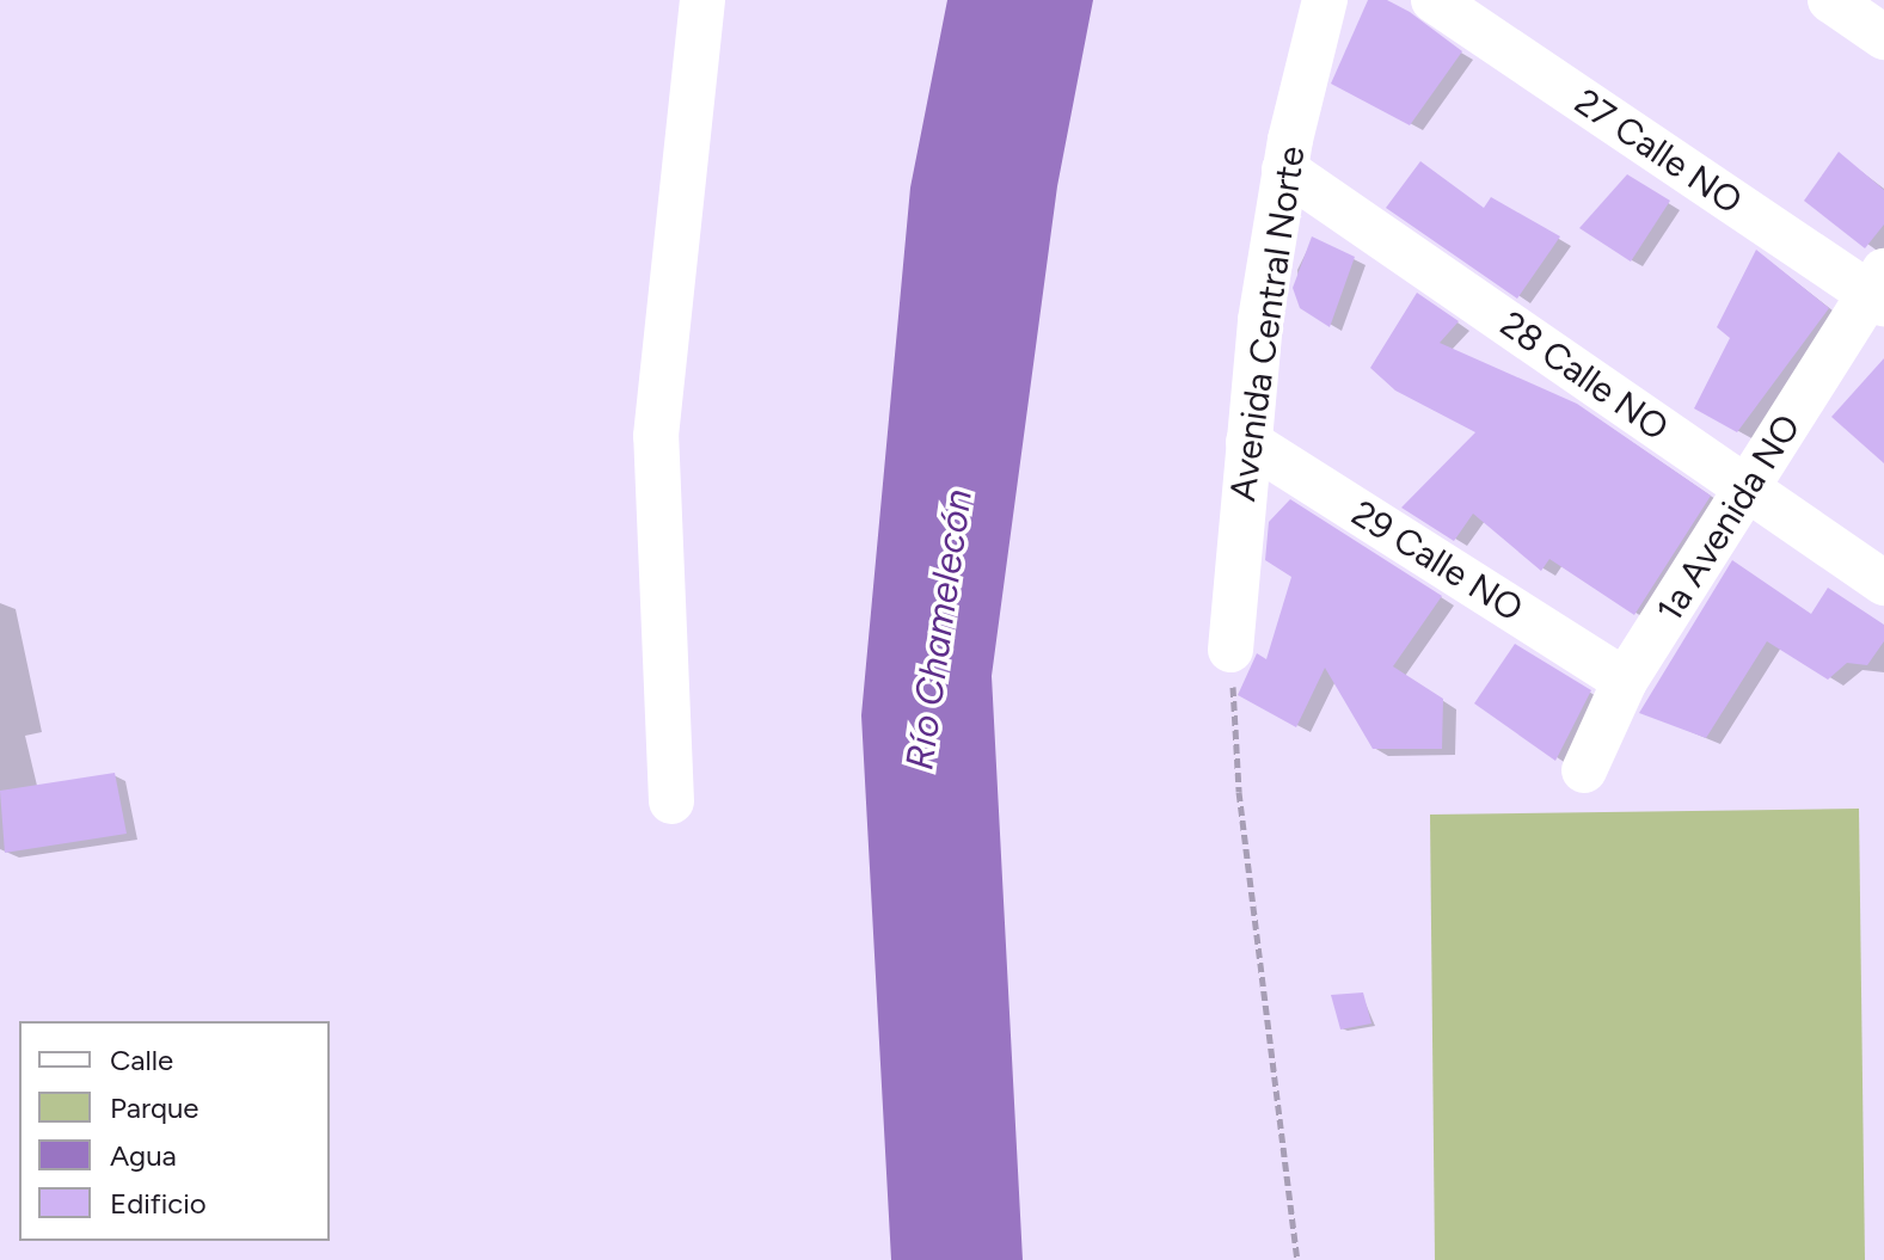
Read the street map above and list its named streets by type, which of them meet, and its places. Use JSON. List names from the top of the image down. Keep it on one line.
{"streets":{"street":["27 Calle NO","Avenida Central Norte","28 Calle NO","1a Avenida NO","29 Calle NO"]},"crossings":[["27 Calle NO","1a Avenida NO"],["Avenida Central Norte","28 Calle NO"],["Avenida Central Norte","29 Calle NO"],["28 Calle NO","1a Avenida NO"],["1a Avenida NO","29 Calle NO"]],"water":["Río Chamelecón"],"legend":["Calle","Parque","Agua","Edificio"]}
